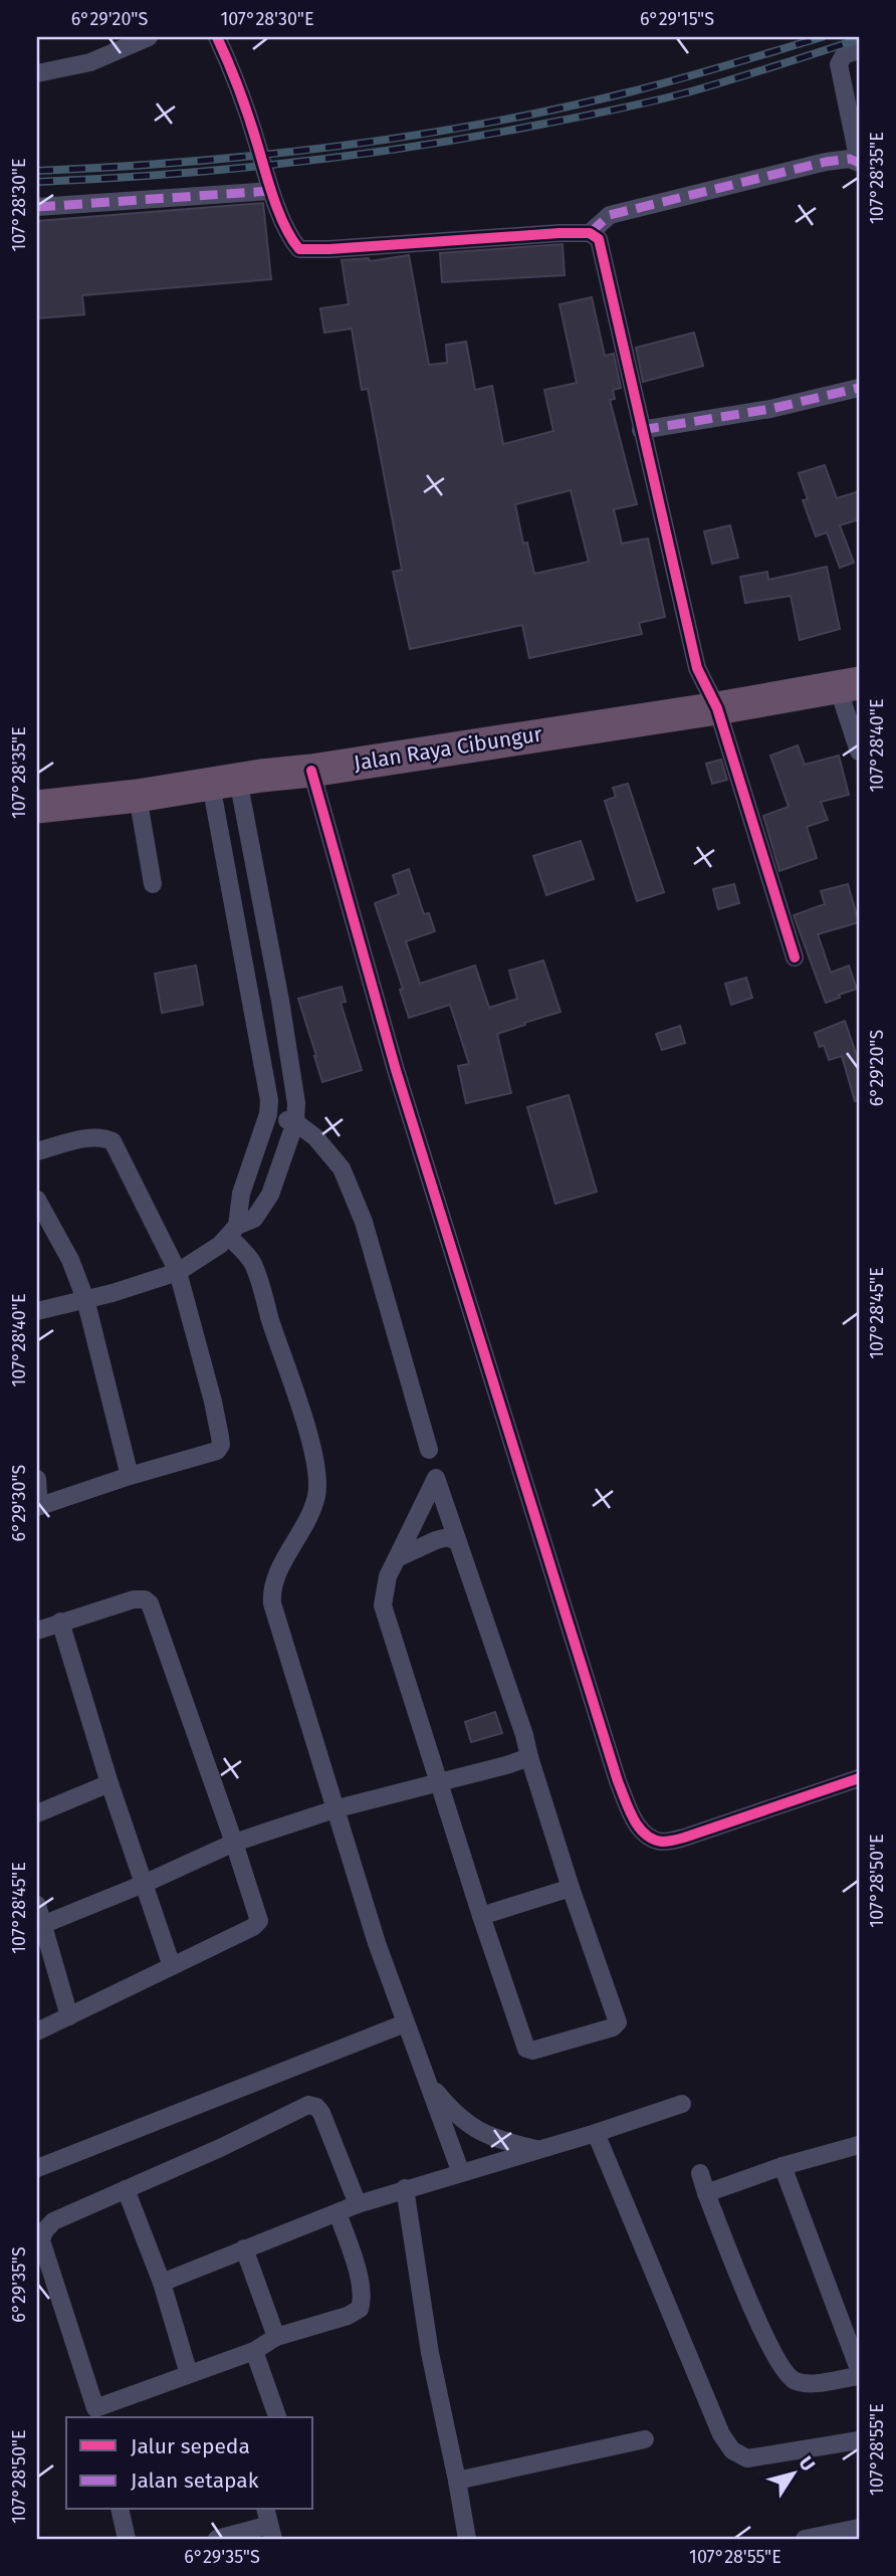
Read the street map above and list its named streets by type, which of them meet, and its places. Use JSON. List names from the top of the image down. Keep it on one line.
{"streets":{"highway":["Jalan Raya Cibungur"]},"legend":["Jalur sepeda","Jalan setapak"],"north":"top right","coordinates":["6°29'20\"S","107°28'30\"E","6°29'15\"S","107°28'35\"E","107°28'40\"E","107°28'45\"E","6°29'30\"S","107°28'50\"E","6°29'35\"S","107°28'55\"E"]}
